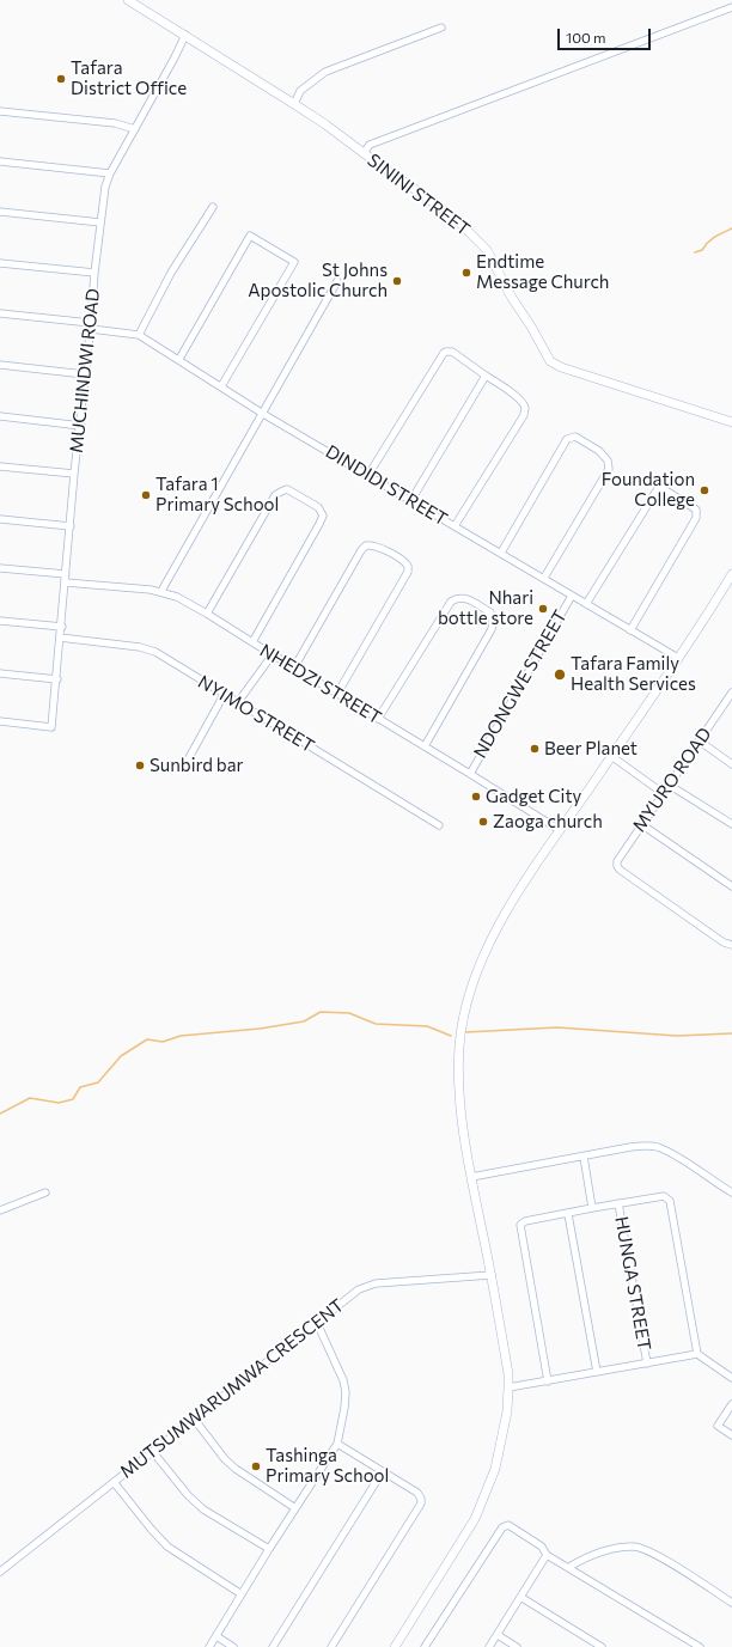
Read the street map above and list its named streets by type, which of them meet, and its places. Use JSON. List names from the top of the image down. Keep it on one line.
{"streets":{"street":["SININI STREET","MUCHINDWI ROAD","DINDIDI STREET","NHEDZI STREET","NDONGWE STREET","NYIMO STREET","MYURO ROAD","HUNGA STREET","MUTSUMWARUMWA CRESCENT"]},"crossings":[["SININI STREET","MUCHINDWI ROAD"],["MUCHINDWI ROAD","DINDIDI STREET"],["MUCHINDWI ROAD","NHEDZI STREET"],["MUCHINDWI ROAD","NYIMO STREET"],["DINDIDI STREET","NDONGWE STREET"],["NHEDZI STREET","NDONGWE STREET"]],"places":["Tafara District Office","Endtime Message Church","St Johns Apostolic Church","Foundation College","Tafara 1 Primary School","Nhari bottle store","Tafara Family Health Services","Beer Planet","Sunbird bar","Gadget City","Zaoga church","Tashinga Primary School"],"scale_bar":"100 m"}
